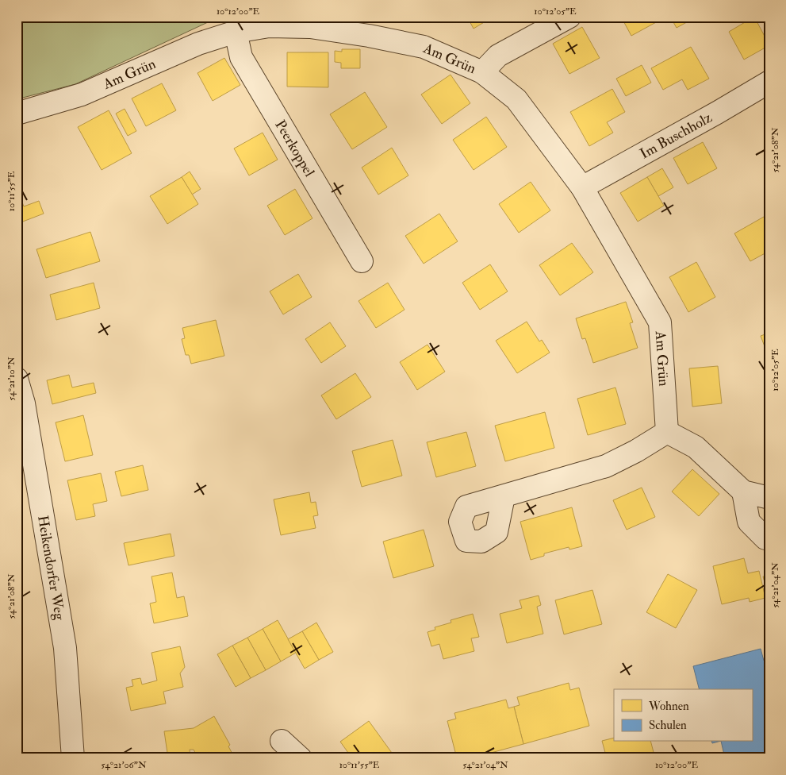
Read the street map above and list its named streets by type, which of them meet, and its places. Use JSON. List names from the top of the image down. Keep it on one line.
{"streets":{"street":["Am Grün","Im Buschholz","Peerkoppel","Heikendorfer Weg"]},"crossings":[["Am Grün","Im Buschholz"],["Am Grün","Peerkoppel"]],"legend":["Wohnen","Schulen"],"coordinates":["10°12'00\"E","10°12'05\"E","54°21'08\"N","10°11'55\"E","54°21'10\"N","54°21'04\"N","54°21'06\"N"]}
